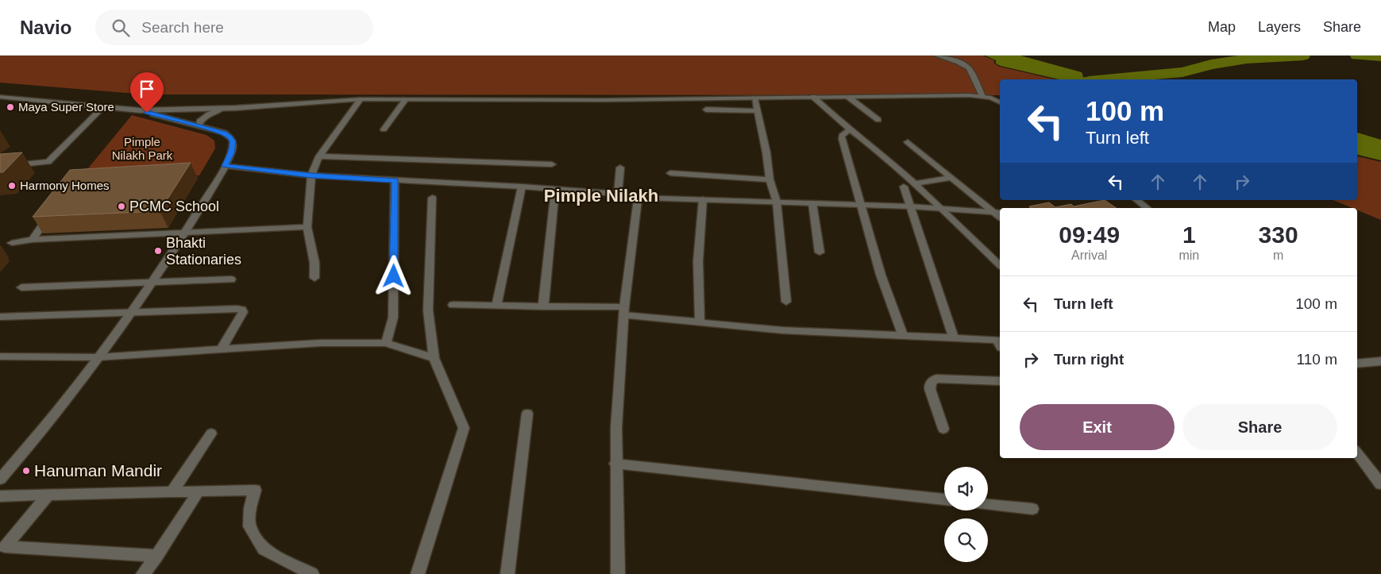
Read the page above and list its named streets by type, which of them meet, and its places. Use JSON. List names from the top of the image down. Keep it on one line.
{"districts":["Pimple Nilakh"],"parks":["Pimple Nilakh Park"],"places":["Maya Super Store","Harmony Homes","PCMC School","Bhakti Stationaries","Hanuman Mandir"],"page":{"header":"Navio","search":"Search here","nav":["Map","Layers","Share"],"turn":["100 m","Turn left"],"eta":["09:49","Arrival","1","min","330","m"],"list":[{"name":"Turn left","value":"100 m"},{"name":"Turn right","value":"110 m"}],"buttons":["Exit","Share"]}}
